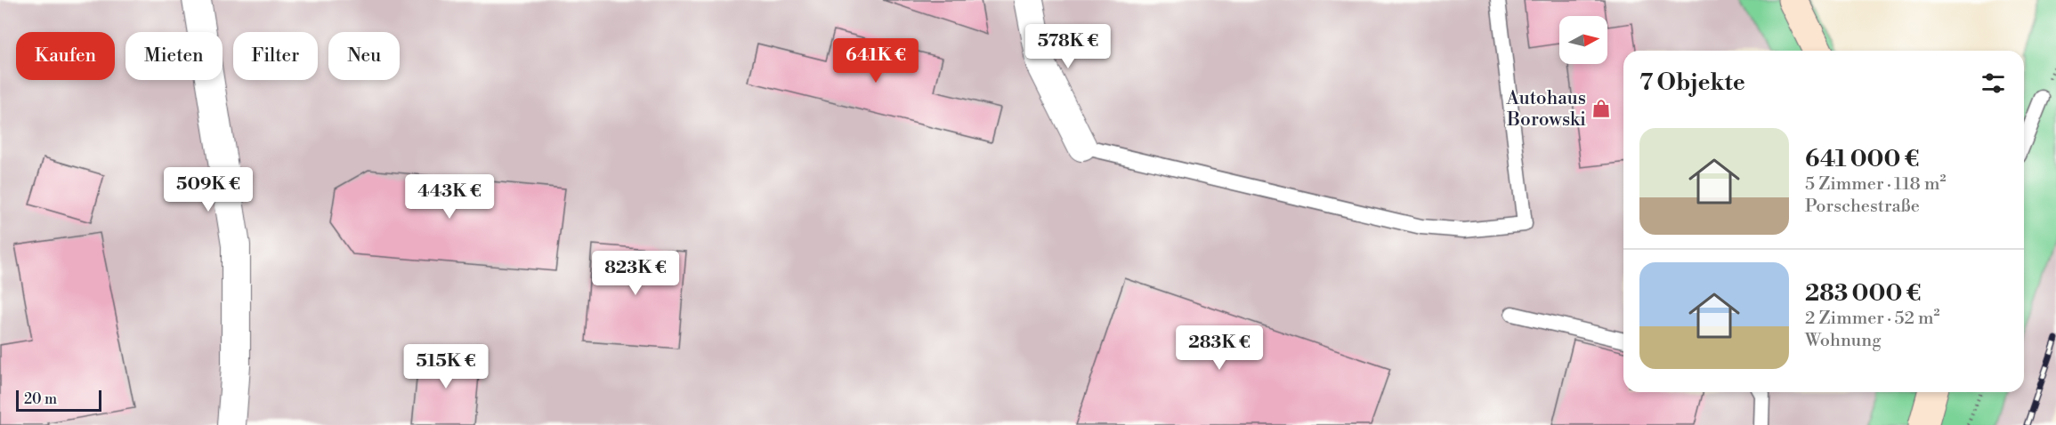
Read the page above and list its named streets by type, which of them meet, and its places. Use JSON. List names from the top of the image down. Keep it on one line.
{"places":{"shop":["Autohaus Borowski"]},"scale_bar":"20 m","north":"right","page":{"price":["578K €","641K €","509K €","443K €","823K €","283K €","515K €"],"chip":["Kaufen","Mieten","Filter","Neu"],"heading":"7 Objekte","list":[{"name":"641 000 €","note":"5 Zimmer · 118 m² · Porschestraße"},{"name":"283 000 €","note":"2 Zimmer · 52 m² · Wohnung"}],"scale":"20 m"}}
